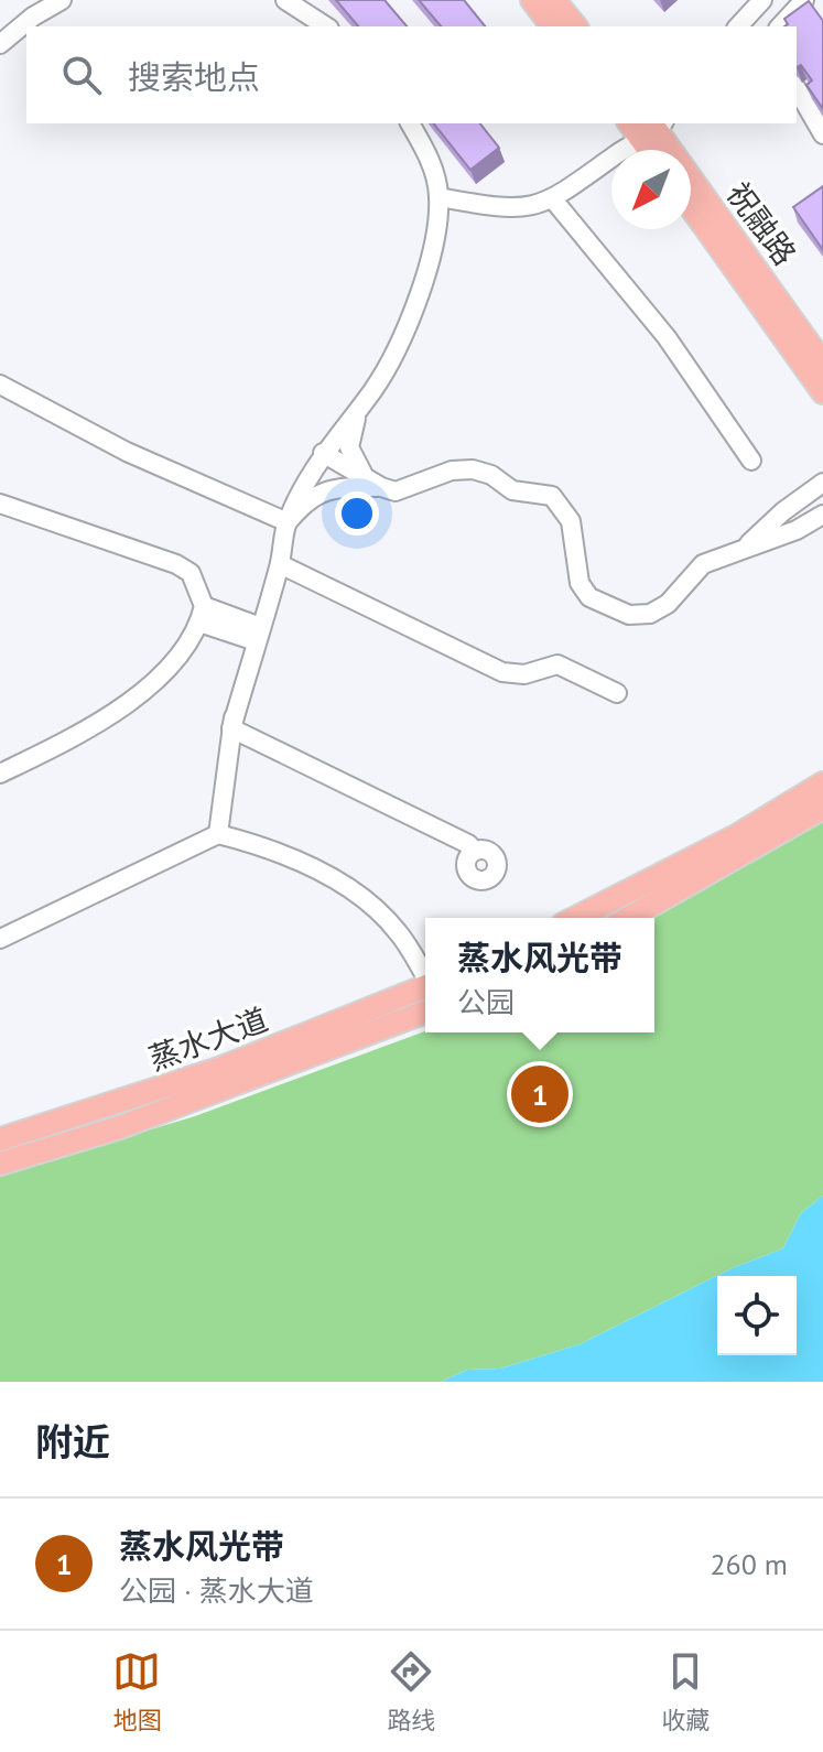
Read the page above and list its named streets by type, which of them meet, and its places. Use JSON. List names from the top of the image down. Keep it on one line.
{"streets":{"main road":["祝融路","蒸水大道"]},"north":"bottom left","page":{"search":"搜索地点","popup":["蒸水风光带","公园"],"pins":"1","heading":"附近","list":[{"mark":"1","name":"蒸水风光带","note":"公园 · 蒸水大道","value":"260 m"}],"nav":["地图","路线","收藏"]}}
